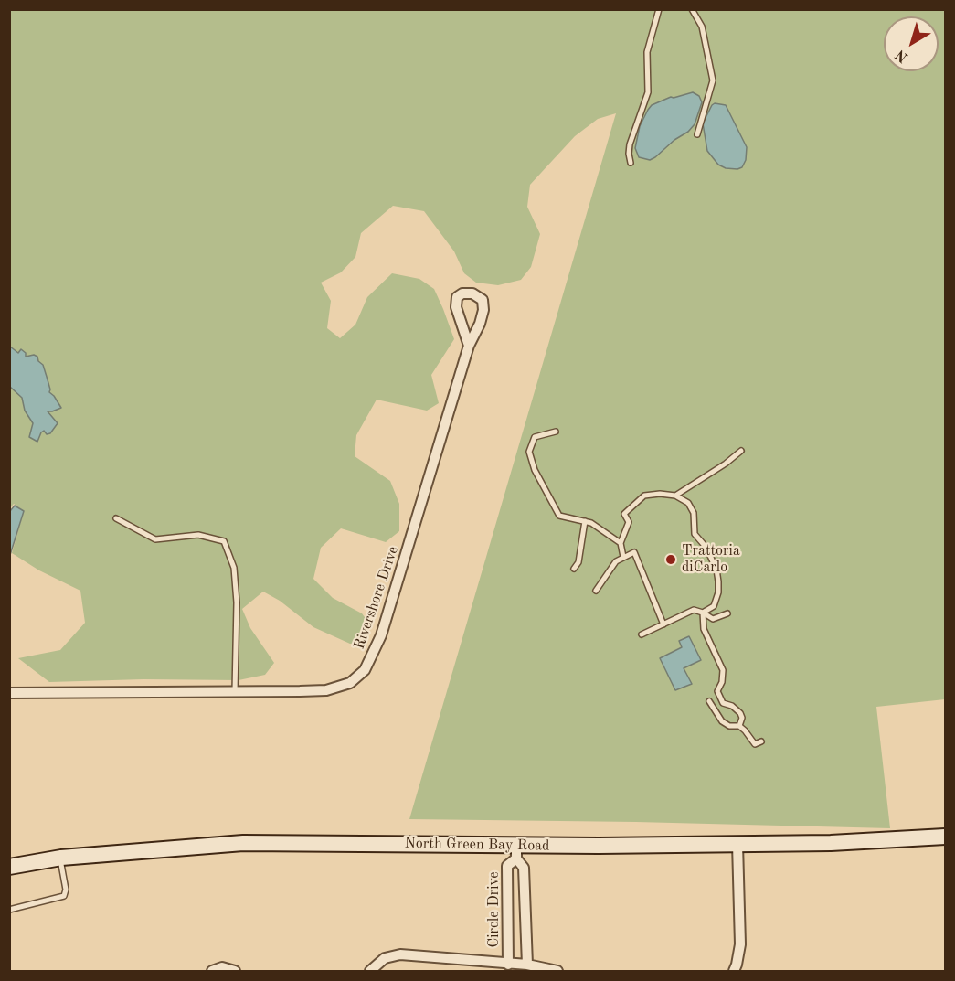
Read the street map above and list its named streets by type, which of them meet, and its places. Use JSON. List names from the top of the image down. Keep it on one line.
{"streets":{"street":["Rivershore Drive","North Green Bay Road","Circle Drive"]},"crossings":[["North Green Bay Road","Circle Drive"]],"places":["Trattoria diCarlo"],"north":"bottom left"}
